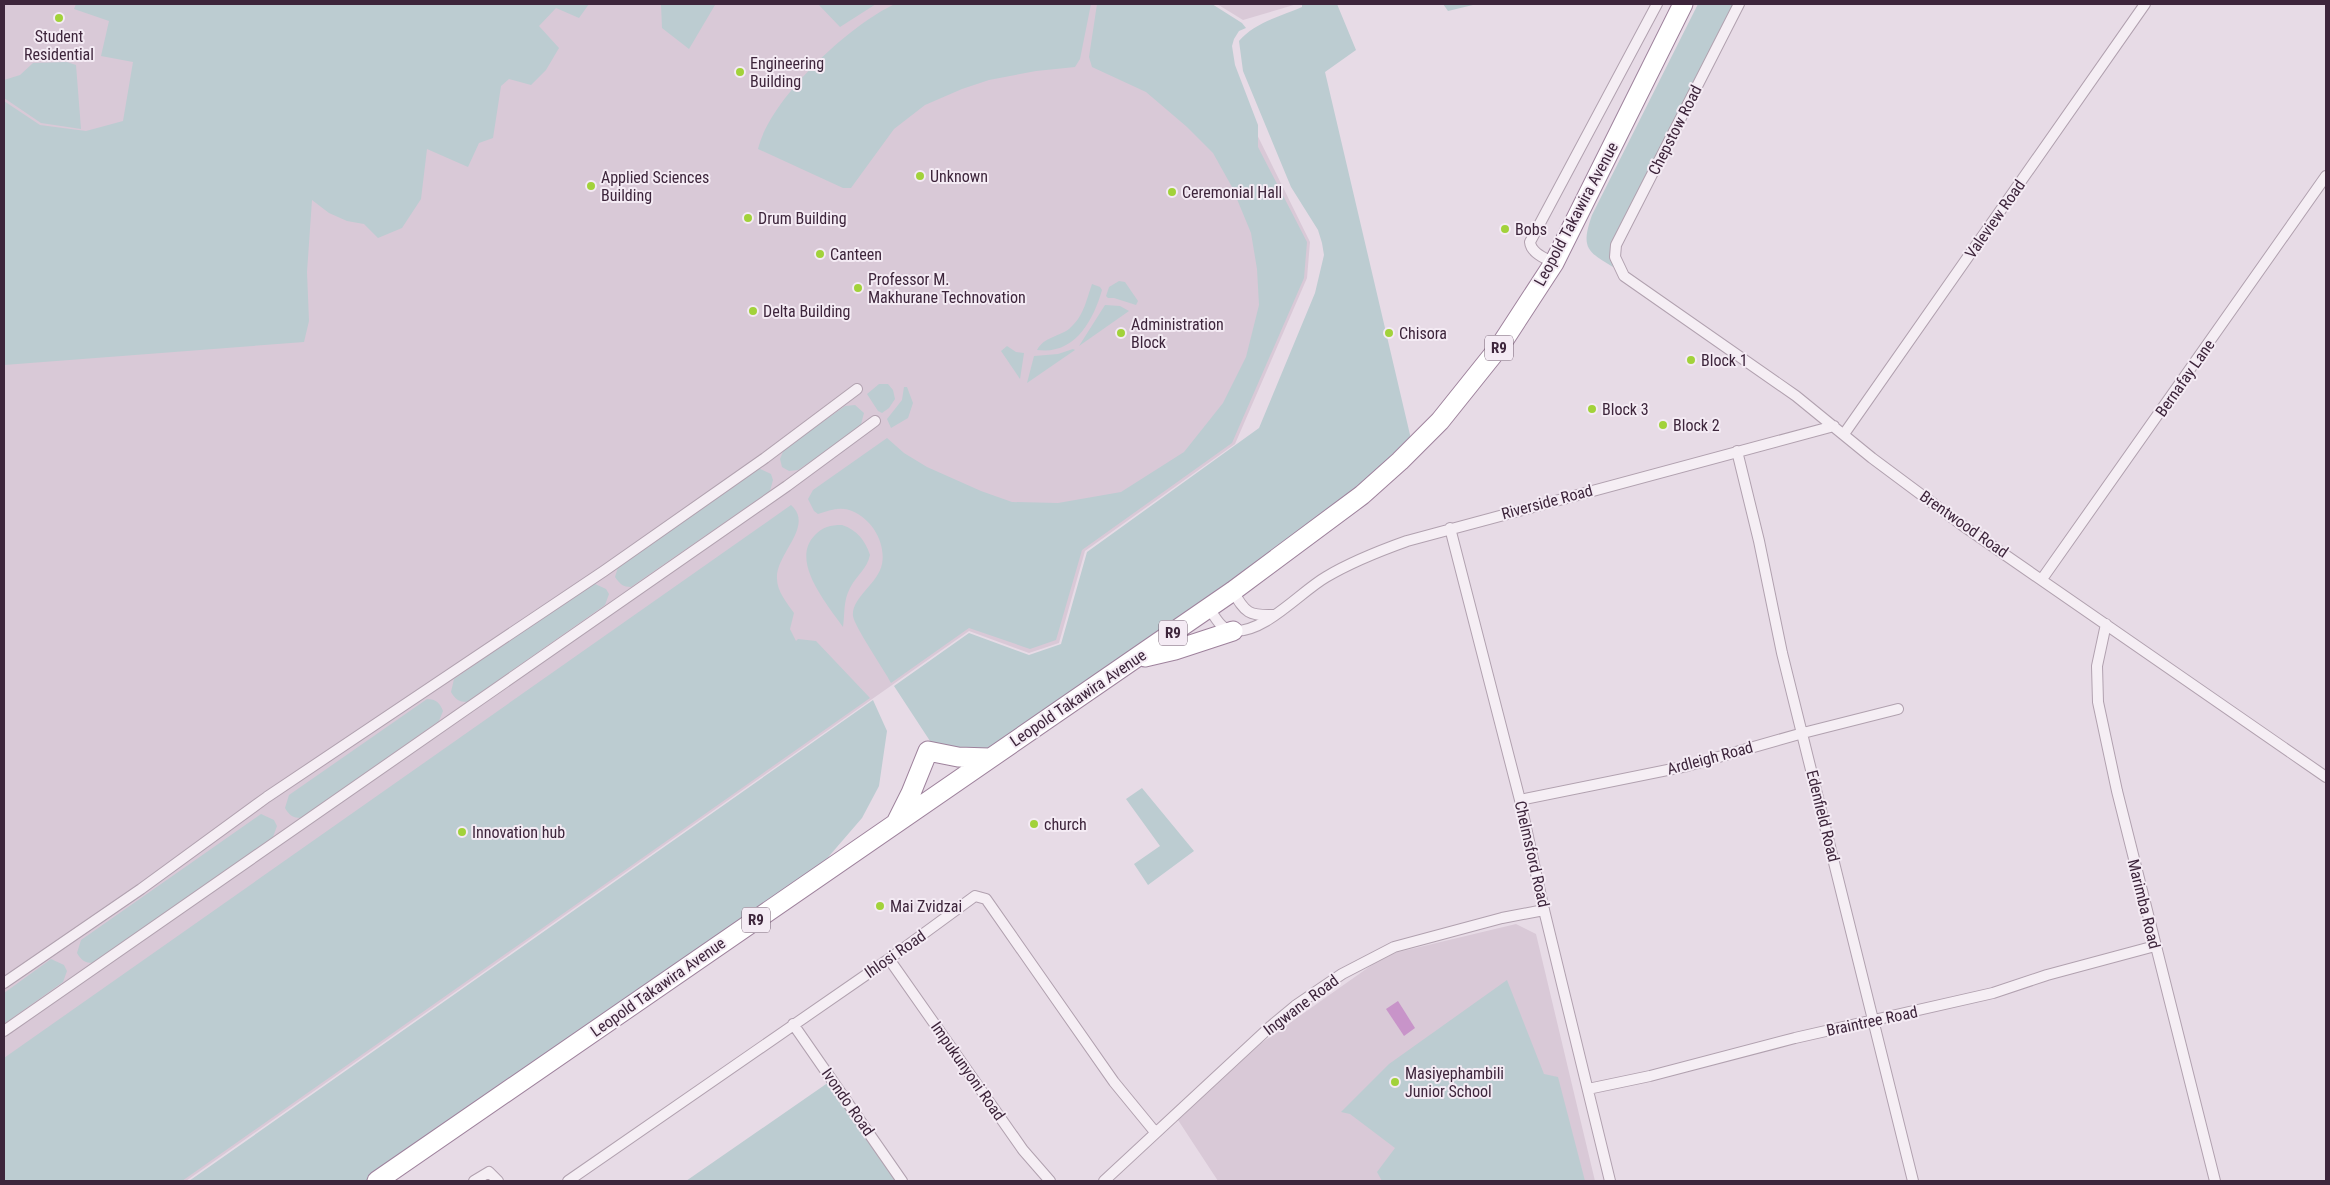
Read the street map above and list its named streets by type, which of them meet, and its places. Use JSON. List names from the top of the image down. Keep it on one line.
{"streets":{"highway":["Leopold Takawira Avenue","R9"],"street":["Chepstow Road","Valeview Road","Bernafay Lane","Riverside Road","Brentwood Road","Ardleigh Road","Edenfield Road","Chelmsford Road","Marimba Road","Ihlosi Road","Ingwane Road","Braintree Road","Impukunyoni Road","Ivondo Road"]},"crossings":[["Chepstow Road","Brentwood Road"],["Valeview Road","Brentwood Road"],["Bernafay Lane","Brentwood Road"],["Riverside Road","Brentwood Road"],["Riverside Road","Edenfield Road"],["Riverside Road","Chelmsford Road"],["Brentwood Road","Marimba Road"],["Ardleigh Road","Edenfield Road"],["Ardleigh Road","Chelmsford Road"],["Edenfield Road","Braintree Road"],["Chelmsford Road","Ingwane Road"],["Chelmsford Road","Braintree Road"],["Marimba Road","Braintree Road"],["Ihlosi Road","Ingwane Road"],["Ihlosi Road","Impukunyoni Road"],["Ihlosi Road","Ivondo Road"]],"places":["Student Residential","Engineering Building","Unknown","Applied Sciences Building","Ceremonial Hall","Drum Building","Bobs","Canteen","Professor M. Makhurane Technovation","Delta Building","Administration Block","Chisora","Block 1","Block 3","Block 2","church","Innovation hub","Mai Zvidzai","Masiyephambili Junior School"]}
